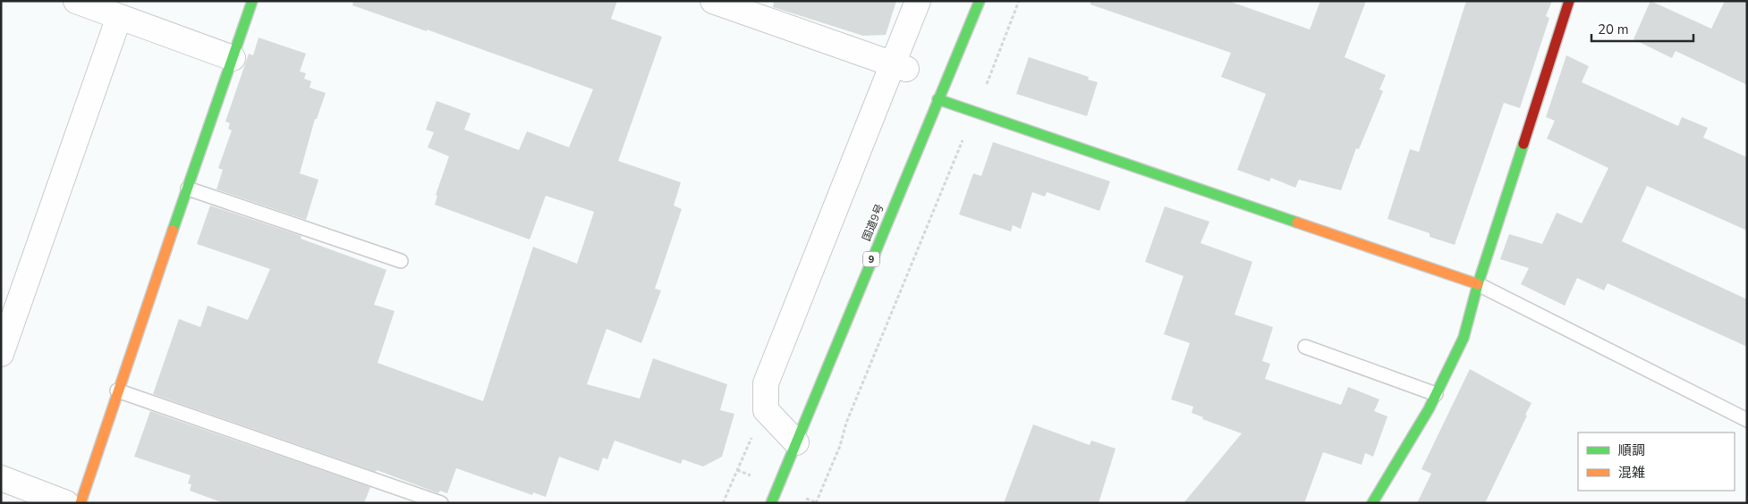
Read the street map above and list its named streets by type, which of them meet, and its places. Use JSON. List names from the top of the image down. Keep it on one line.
{"streets":{"main road":["国道9号","9"]},"legend":["順調","混雑"],"scale_bar":"20 m"}
